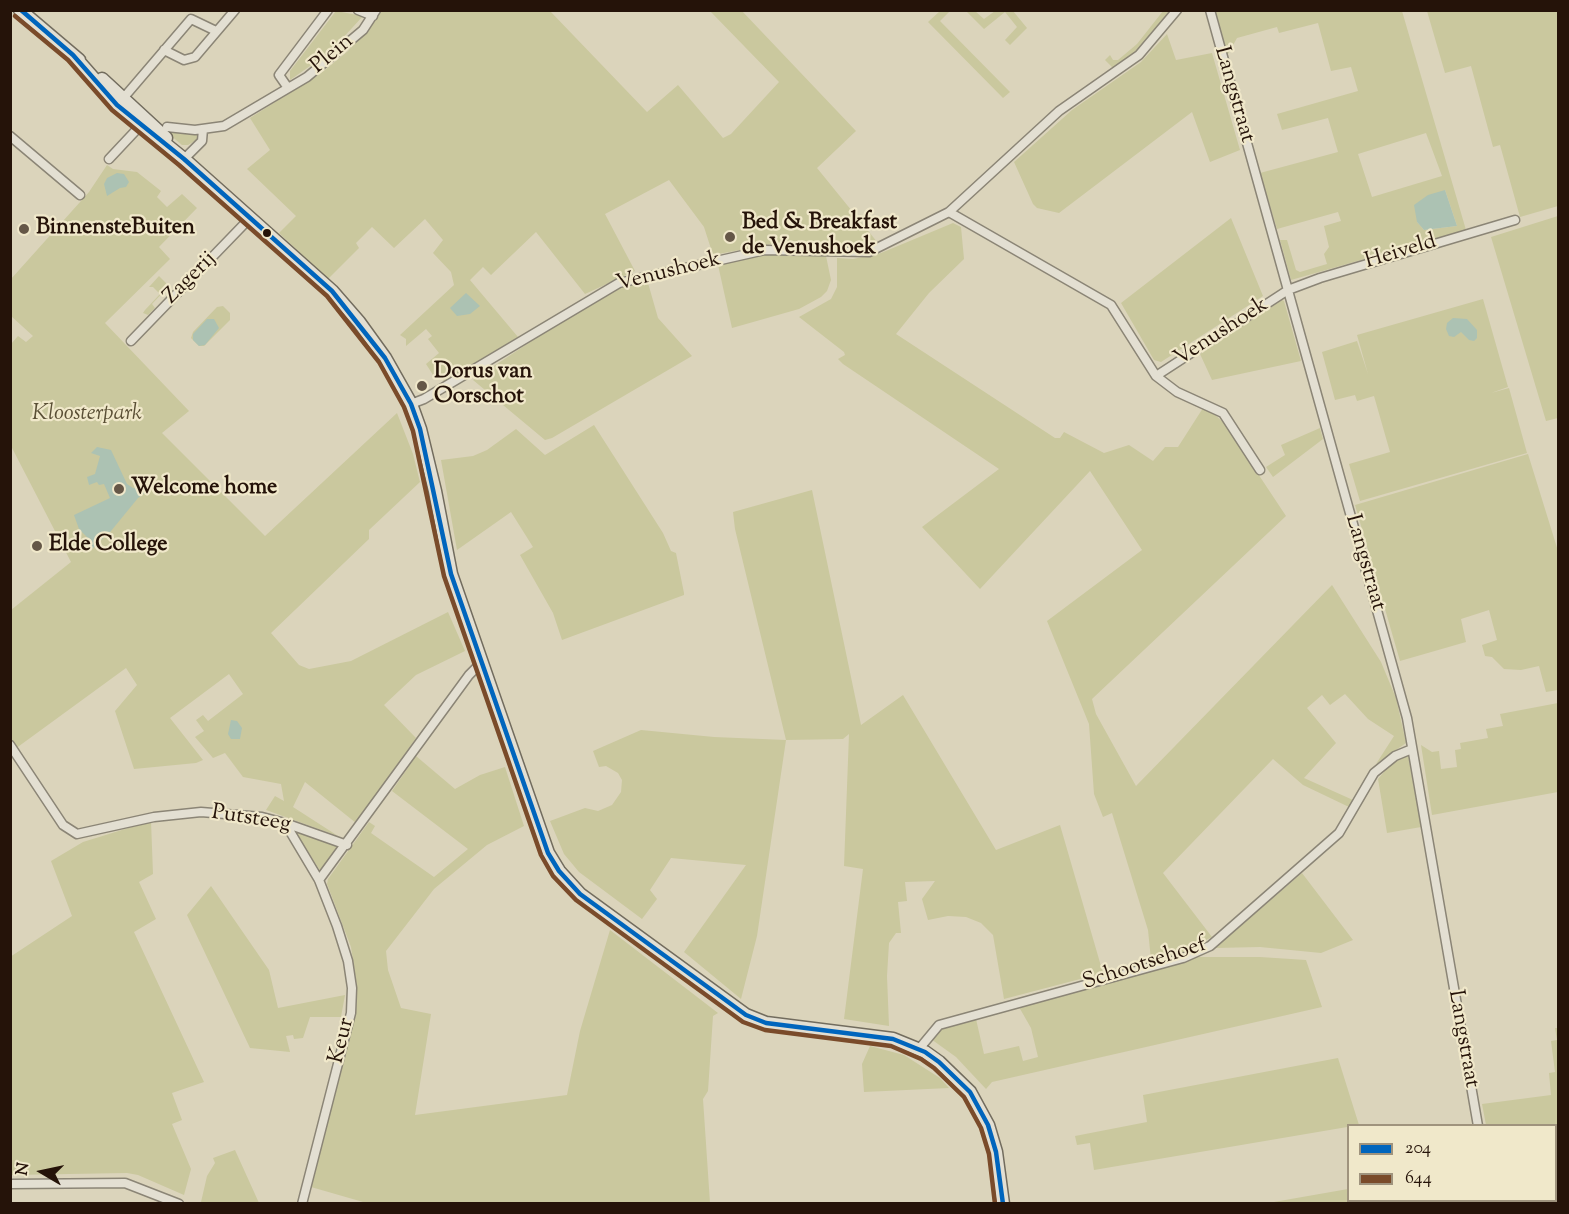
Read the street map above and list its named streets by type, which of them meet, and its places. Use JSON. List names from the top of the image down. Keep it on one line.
{"streets":{"street":["Plein","Langstraat","Heiveld","Venushoek","Zagerij","Putsteeg","Schootsehoef","Keur"]},"crossings":[["Langstraat","Heiveld"],["Langstraat","Venushoek"],["Langstraat","Schootsehoef"],["Heiveld","Venushoek"],["Putsteeg","Keur"]],"parks":["Kloosterpark"],"places":["BinnensteBuiten","Bed & Breakfast de Venushoek","Dorus van Oorschot","Welcome home","Elde College"],"lines":["transit line 204","transit line 644"],"legend":["204","644"],"north":"left"}
